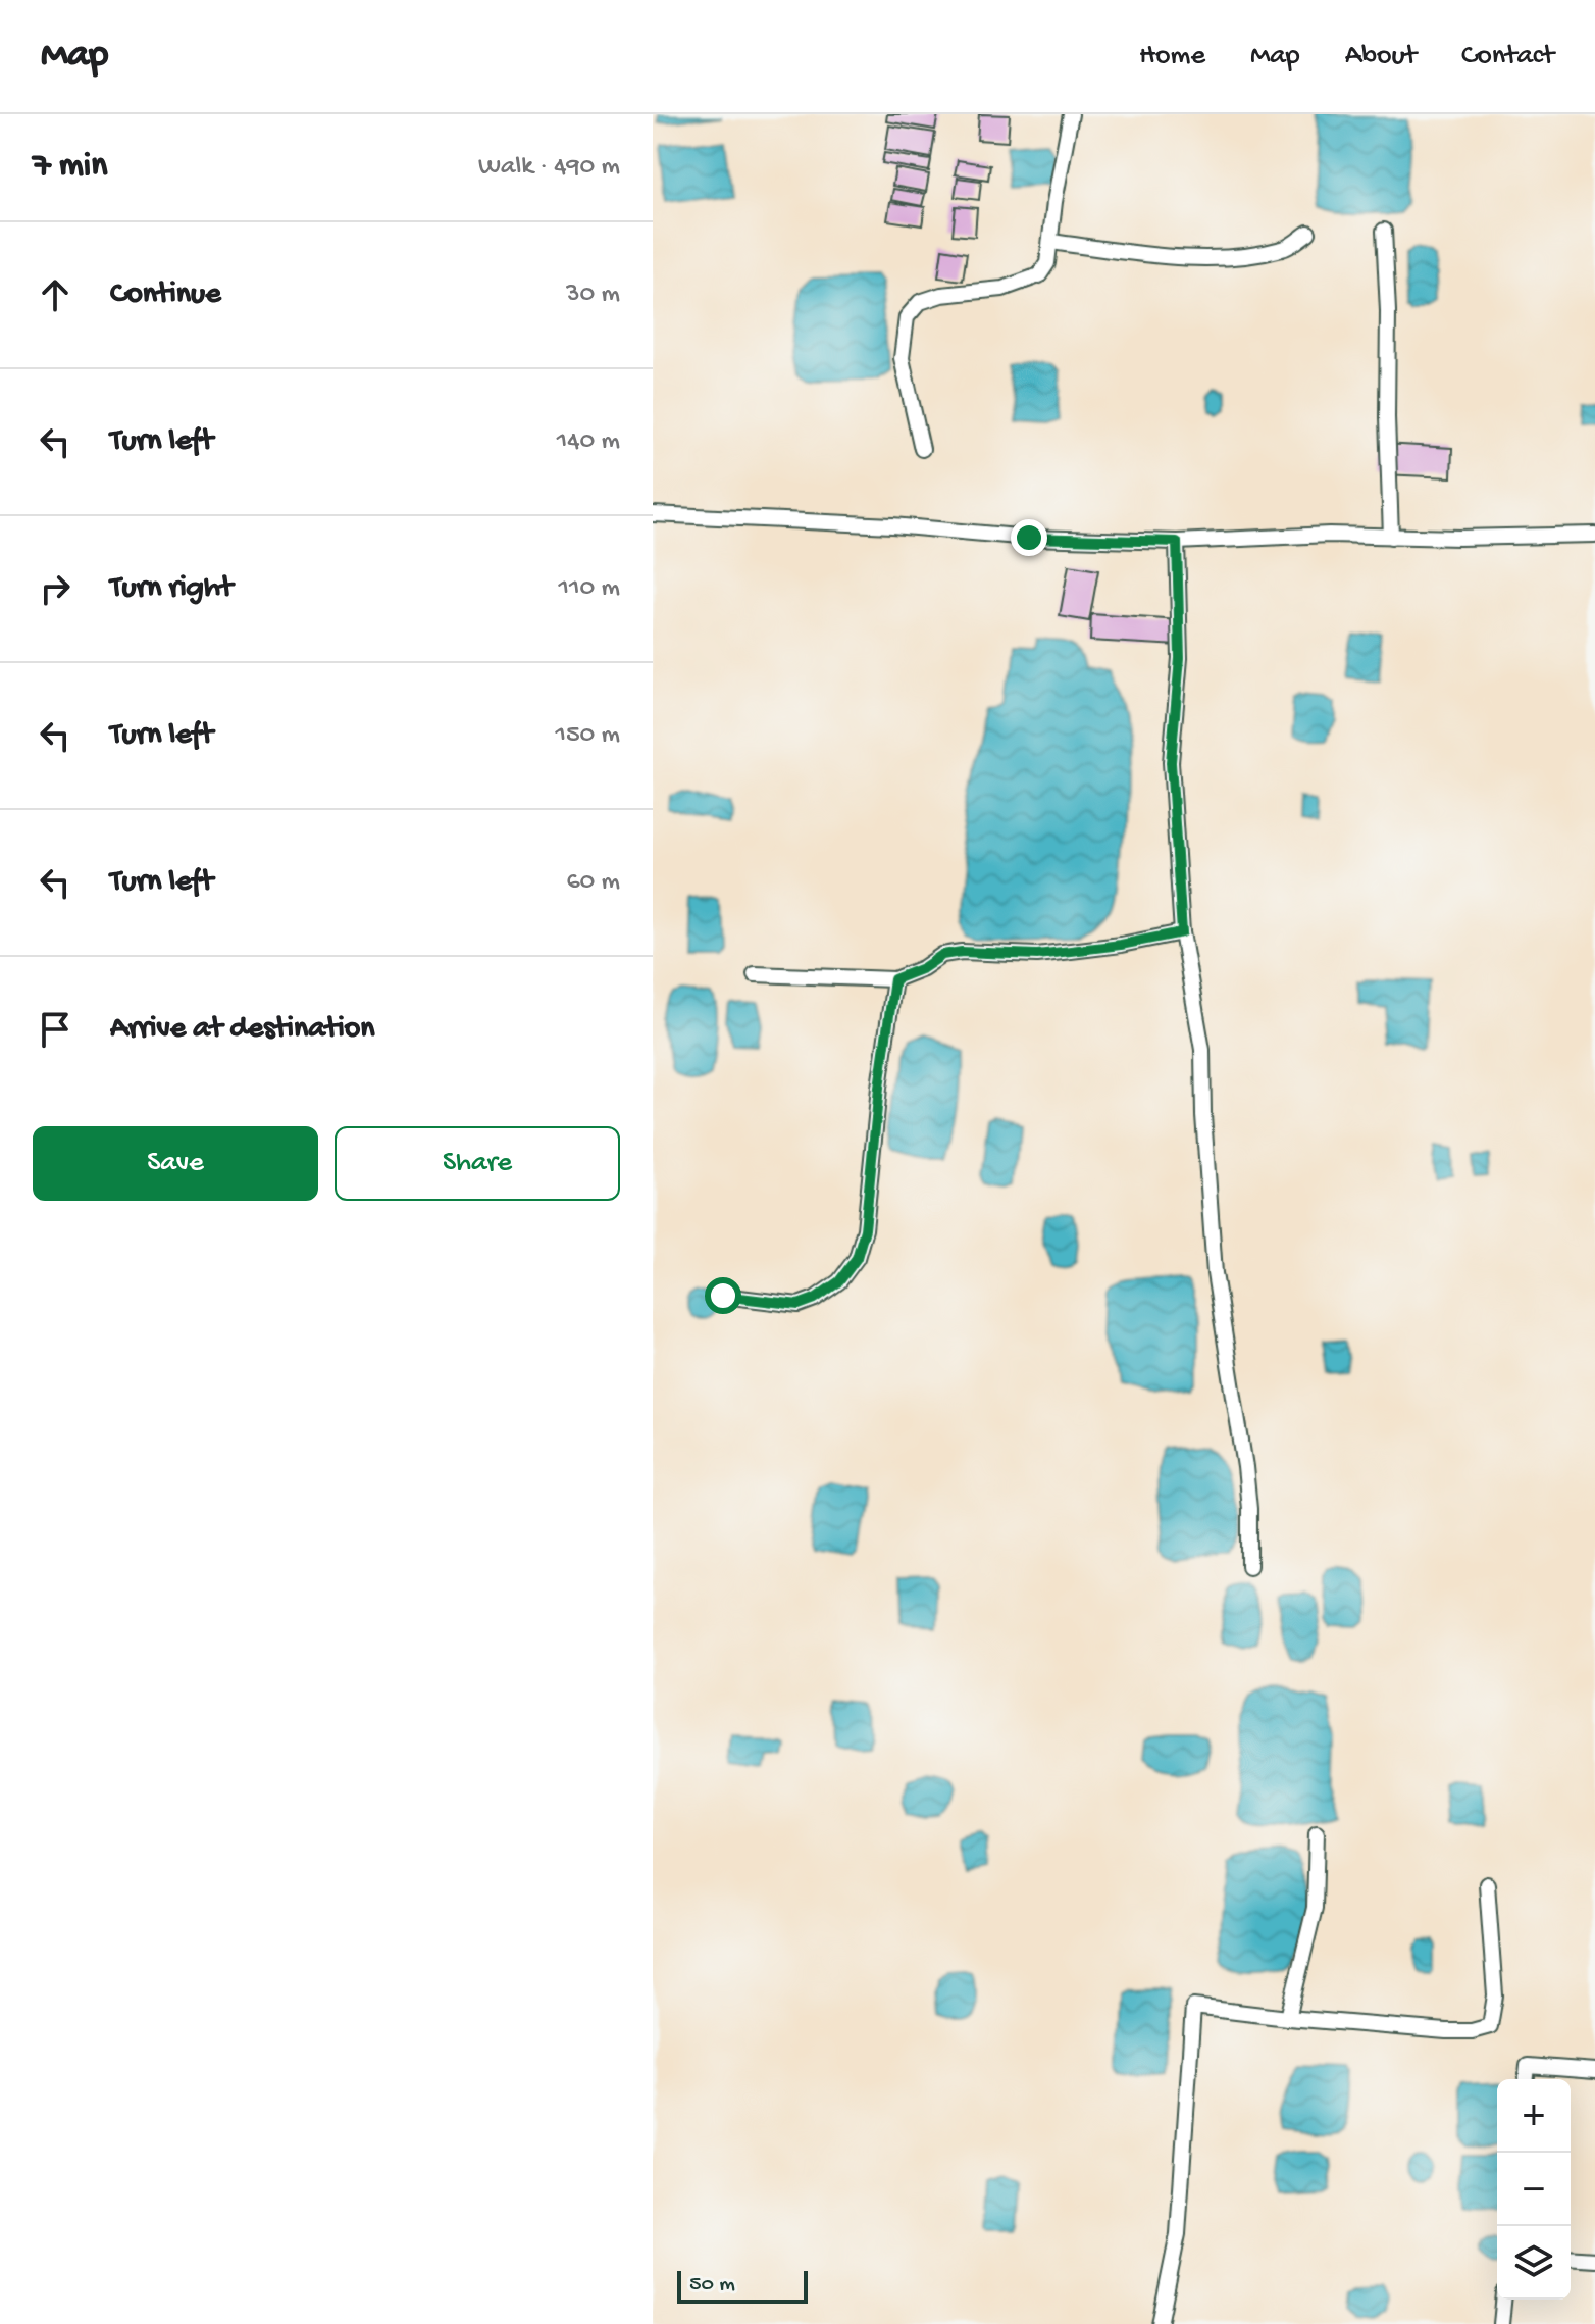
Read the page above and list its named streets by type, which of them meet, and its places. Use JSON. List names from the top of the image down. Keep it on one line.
{"scale_bar":"50 m","page":{"header":"Map","nav":["Home","Map","About","Contact"],"heading":["7 min","Walk · 490 m"],"list":[["Continue","30 m"],["Turn left","140 m"],["Turn right","110 m"],["Turn left","150 m"],["Turn left","60 m"],"Arrive at destination"],"buttons":["Save","Share"],"map_buttons":["+","−"],"scale":"50 m"}}
